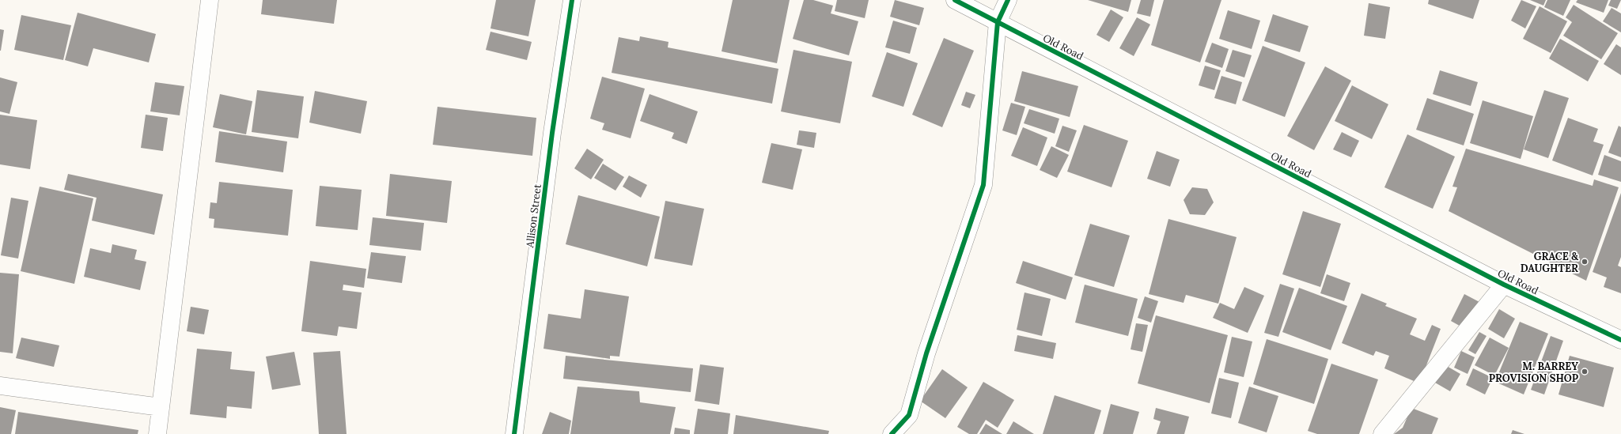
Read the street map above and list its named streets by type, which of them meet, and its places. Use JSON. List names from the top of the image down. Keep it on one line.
{"streets":{"street":["Old Road","Allison Street"]},"places":["GRACE & DAUGHTER","M. BARREY PROVISION SHOP"]}
